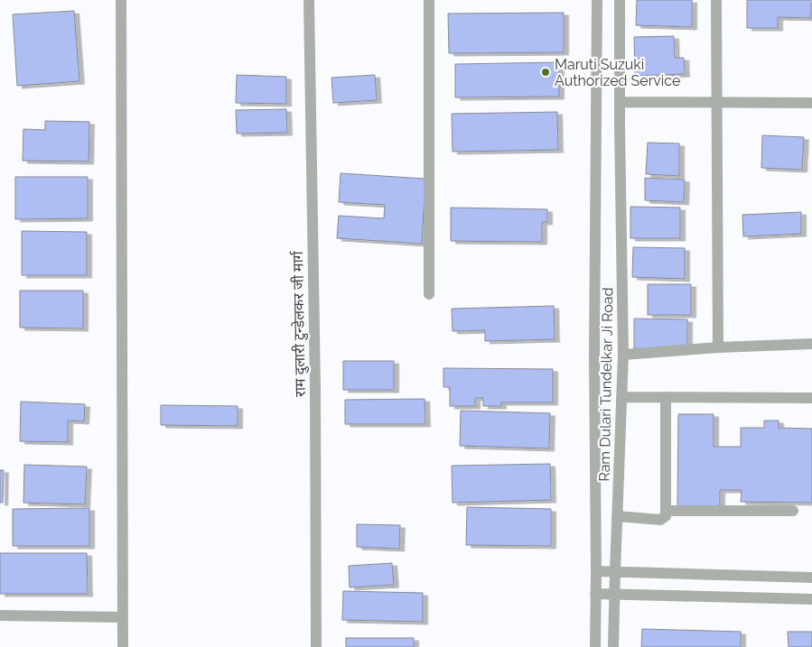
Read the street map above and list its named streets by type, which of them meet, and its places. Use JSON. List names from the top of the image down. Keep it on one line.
{"streets":{"street":["राम दुलारी टुन्डेलकर जी मार्ग","Ram Dulari Tundelkar Ji Road"]},"places":["Maruti Suzuki Authorized Service"]}
